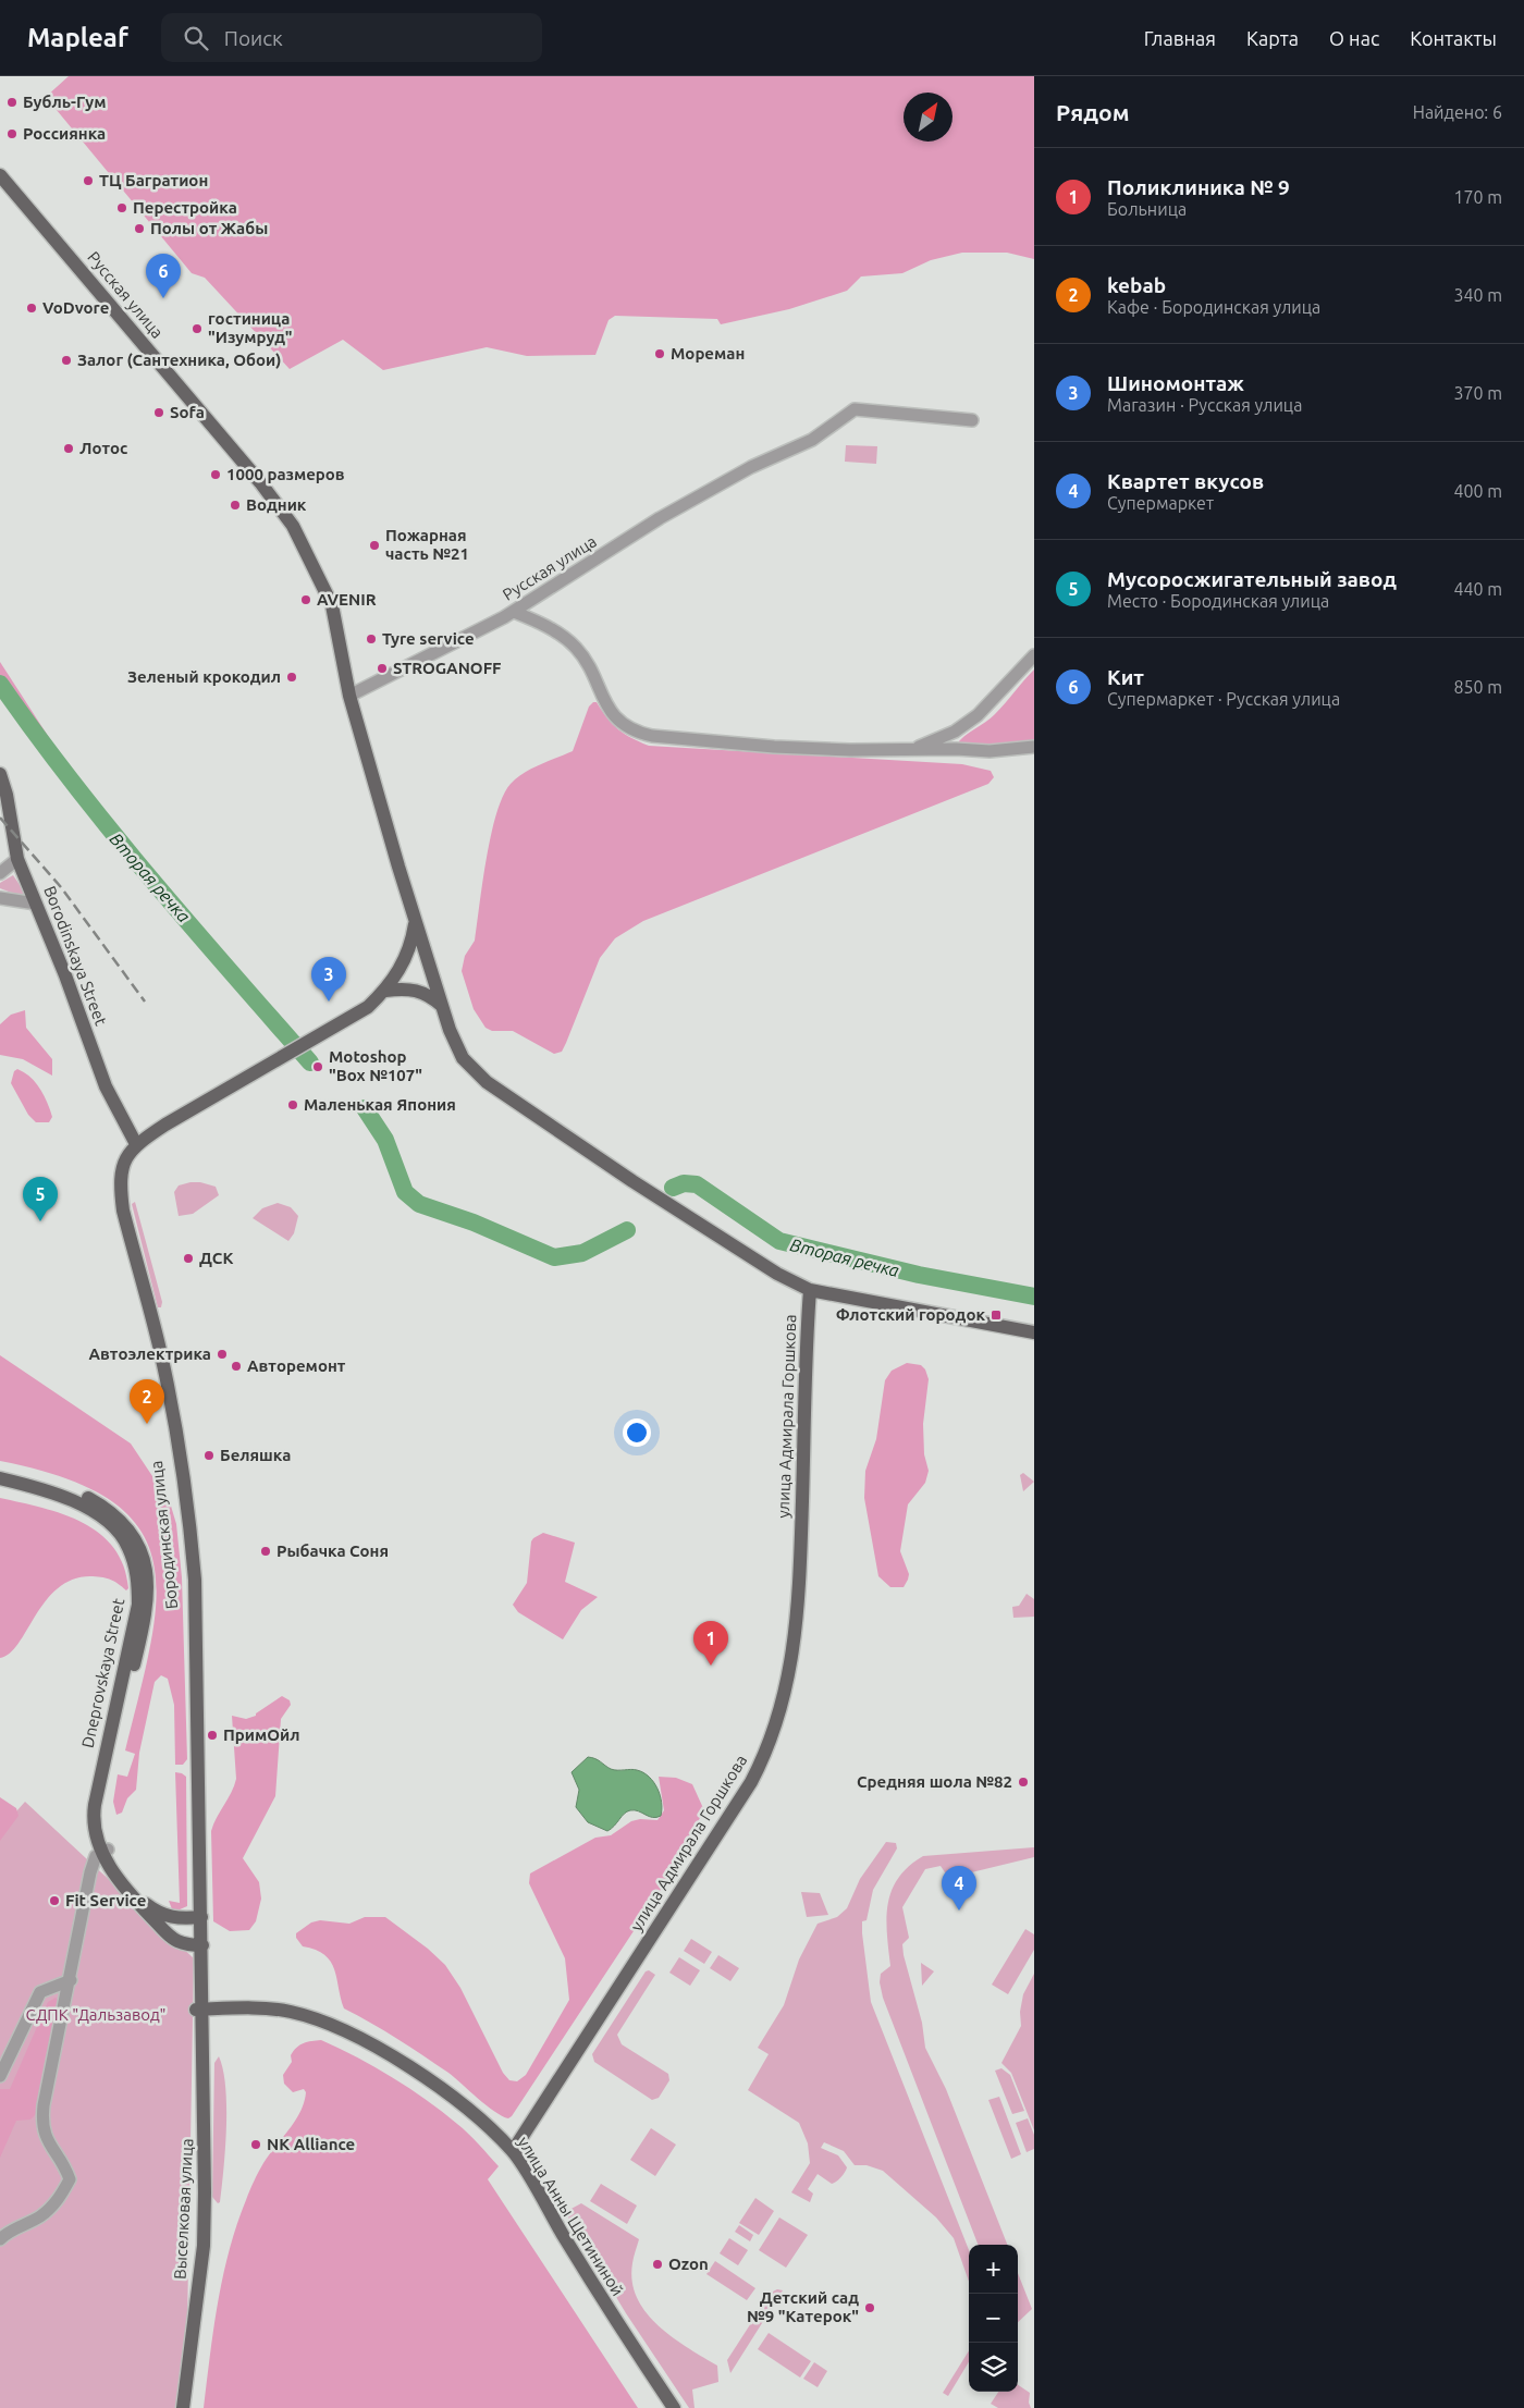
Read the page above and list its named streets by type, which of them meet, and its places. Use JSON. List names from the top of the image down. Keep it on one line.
{"streets":{"main road":["Русская улица","Borodinskaya Street","улица Адмирала Горшкова","Бородинская улица","Dneprovskaya Street","Выселковая улица","улица Анны Щетининой"]},"crossings":[["Borodinskaya Street","Бородинская улица"],["улица Адмирала Горшкова","улица Анны Щетининой"],["Бородинская улица","Dneprovskaya Street"],["Бородинская улица","Выселковая улица"],["Бородинская улица","улица Анны Щетининой"],["Выселковая улица","улица Анны Щетининой"]],"water":["Вторая речка"],"parks":["СДПК \"Дальзавод\""],"places":{"other":["Бубль-Гум","Россиянка","ТЦ Багратион","Перестройка","Полы от Жабы","VoDvore","гостиница \"Изумруд\"","Мореман","Залог (Сантехника, Обои)","Sofa","Лотос","1000 размеров","Водник","Пожарная часть №21","AVENIR","Tyre service","STROGANOFF","Зеленый крокодил","Motoshop \"Box №107\"","Маленькая Япония","ДСК","Автоэлектрика","Авторемонт","Беляшка","Рыбачка Соня","ПримОйл","Средняя шола №82","Fit Service","NK Alliance","Ozon","Детский сад №9 \"Катерок\""],"transit":["Флотский городок"]},"north":"top right","page":{"header":"Mapleaf","search":"Поиск","nav":["Главная","Карта","О нас","Контакты"],"heading":["Рядом","Найдено: 6"],"list":[{"mark":"1","name":"Поликлиника № 9","note":"Больница","value":"170 m"},{"mark":"2","name":"kebab","note":"Кафе · Бородинская улица","value":"340 m"},{"mark":"3","name":"Шиномонтаж","note":"Магазин · Русская улица","value":"370 m"},{"mark":"4","name":"Квартет вкусов","note":"Супермаркет","value":"400 m"},{"mark":"5","name":"Мусоросжигательный завод","note":"Место · Бородинская улица","value":"440 m"},{"mark":"6","name":"Кит","note":"Супермаркет · Русская улица","value":"850 m"}],"pins":["6","3","5","2","1","4"],"map_buttons":["+","−"]}}
